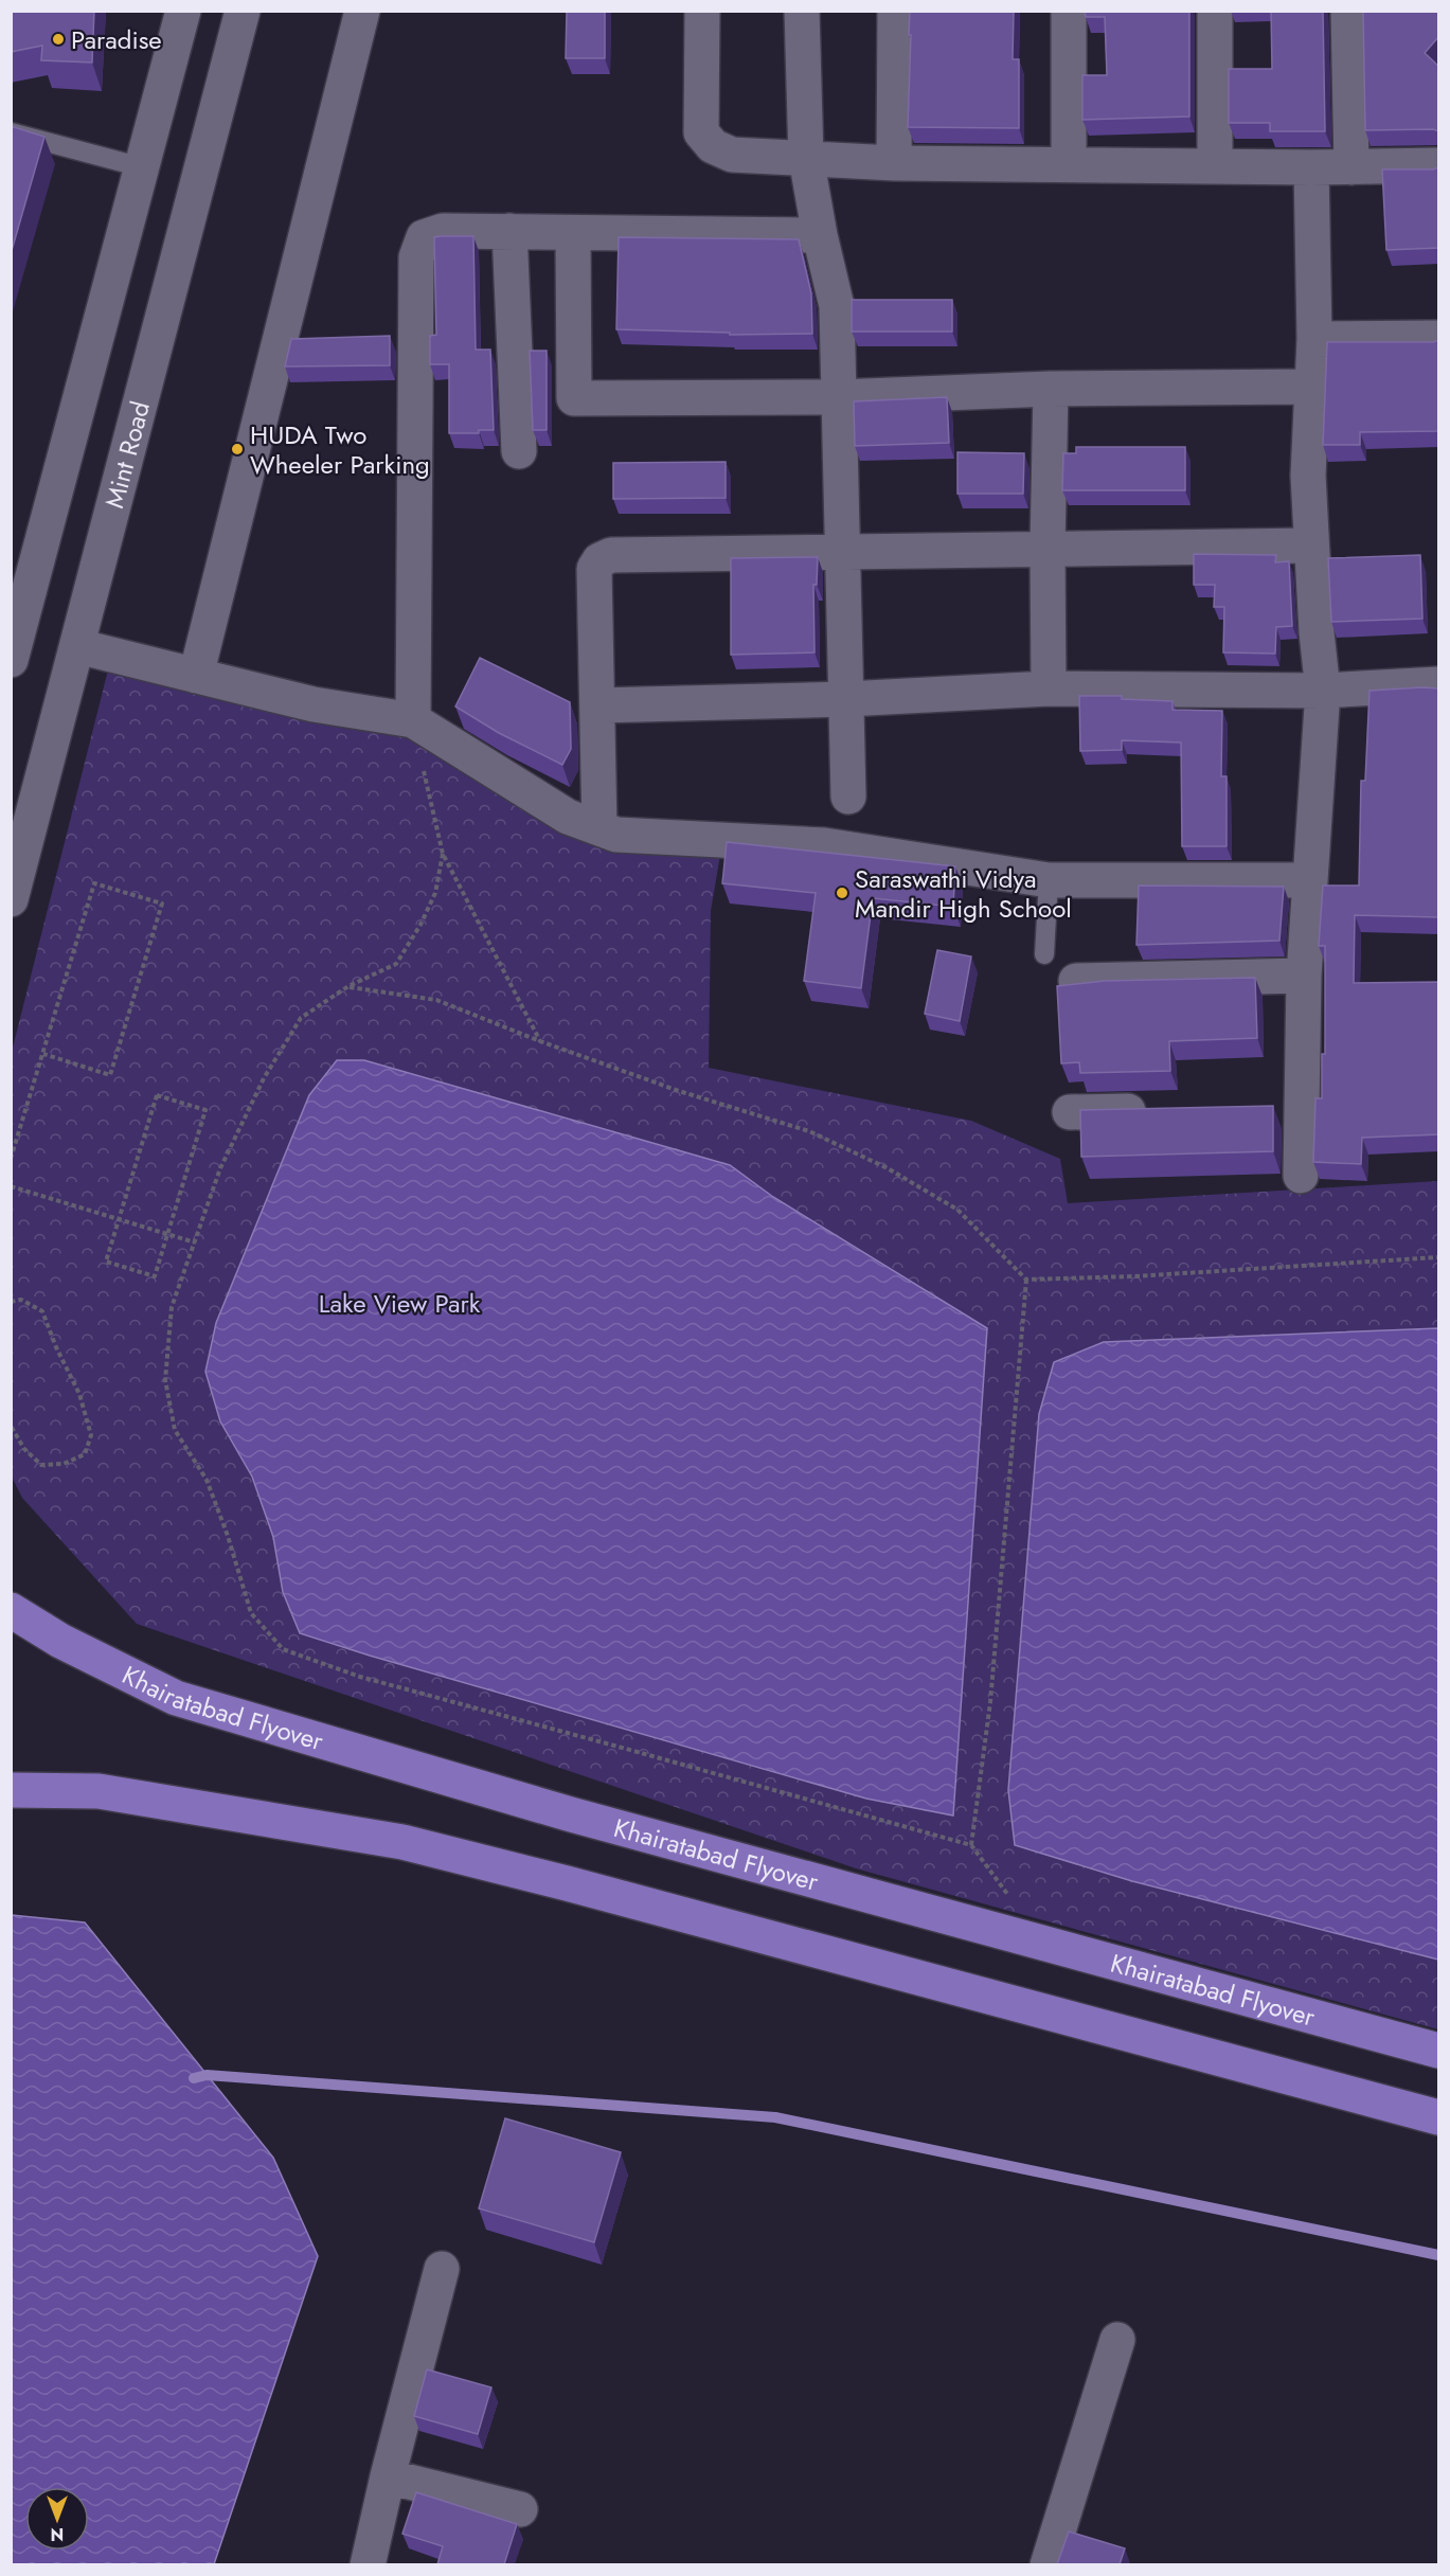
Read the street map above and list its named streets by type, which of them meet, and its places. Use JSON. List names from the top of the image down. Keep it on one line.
{"streets":{"main road":["Khairatabad Flyover"],"street":["Mint Road"]},"parks":["Lake View Park"],"places":["Paradise","HUDA Two Wheeler Parking","Saraswathi Vidya Mandir High School"],"north":"bottom"}
